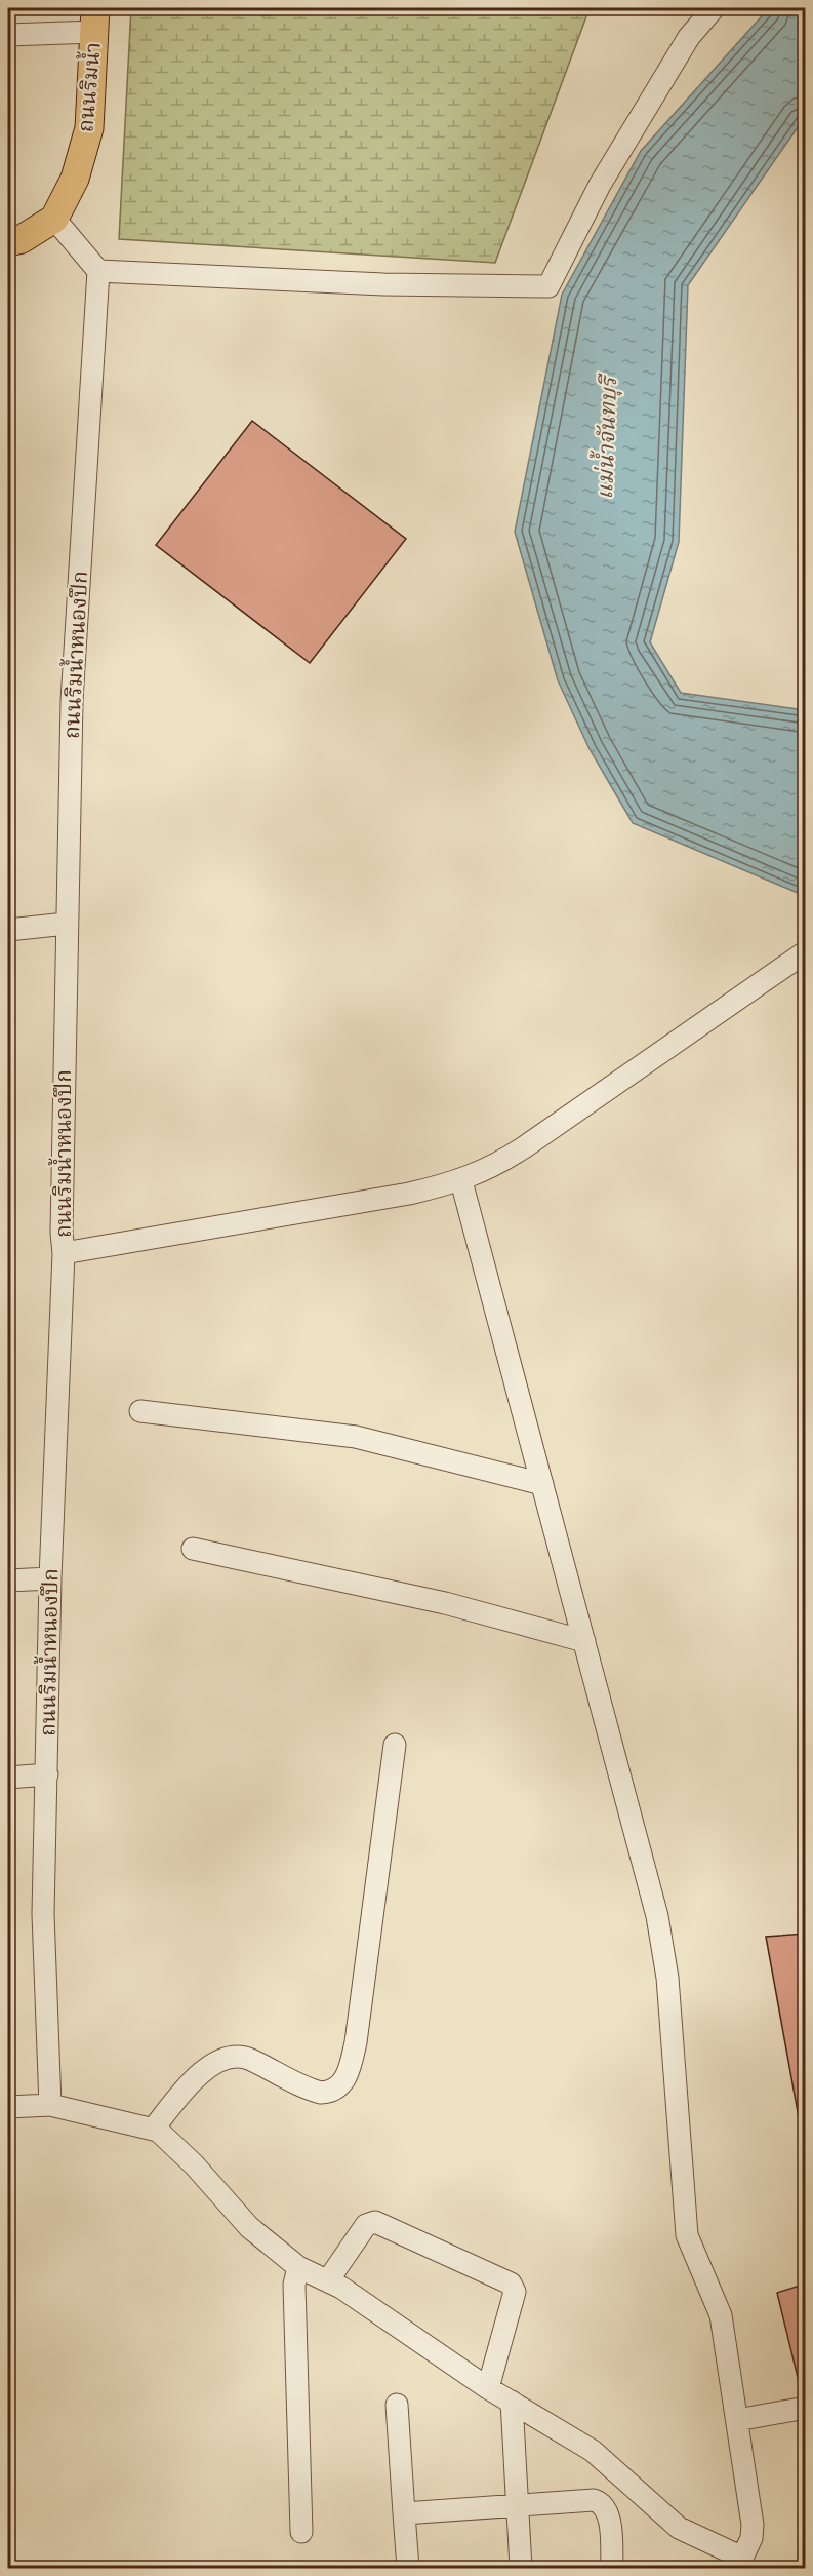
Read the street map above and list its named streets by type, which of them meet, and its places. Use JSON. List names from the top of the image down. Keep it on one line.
{"streets":{"main road":["ถนนริมน้ำ"],"street":["ถนนริมน้ำหนองปึก"]},"water":["แม่น้ำจันทบุรี"]}
